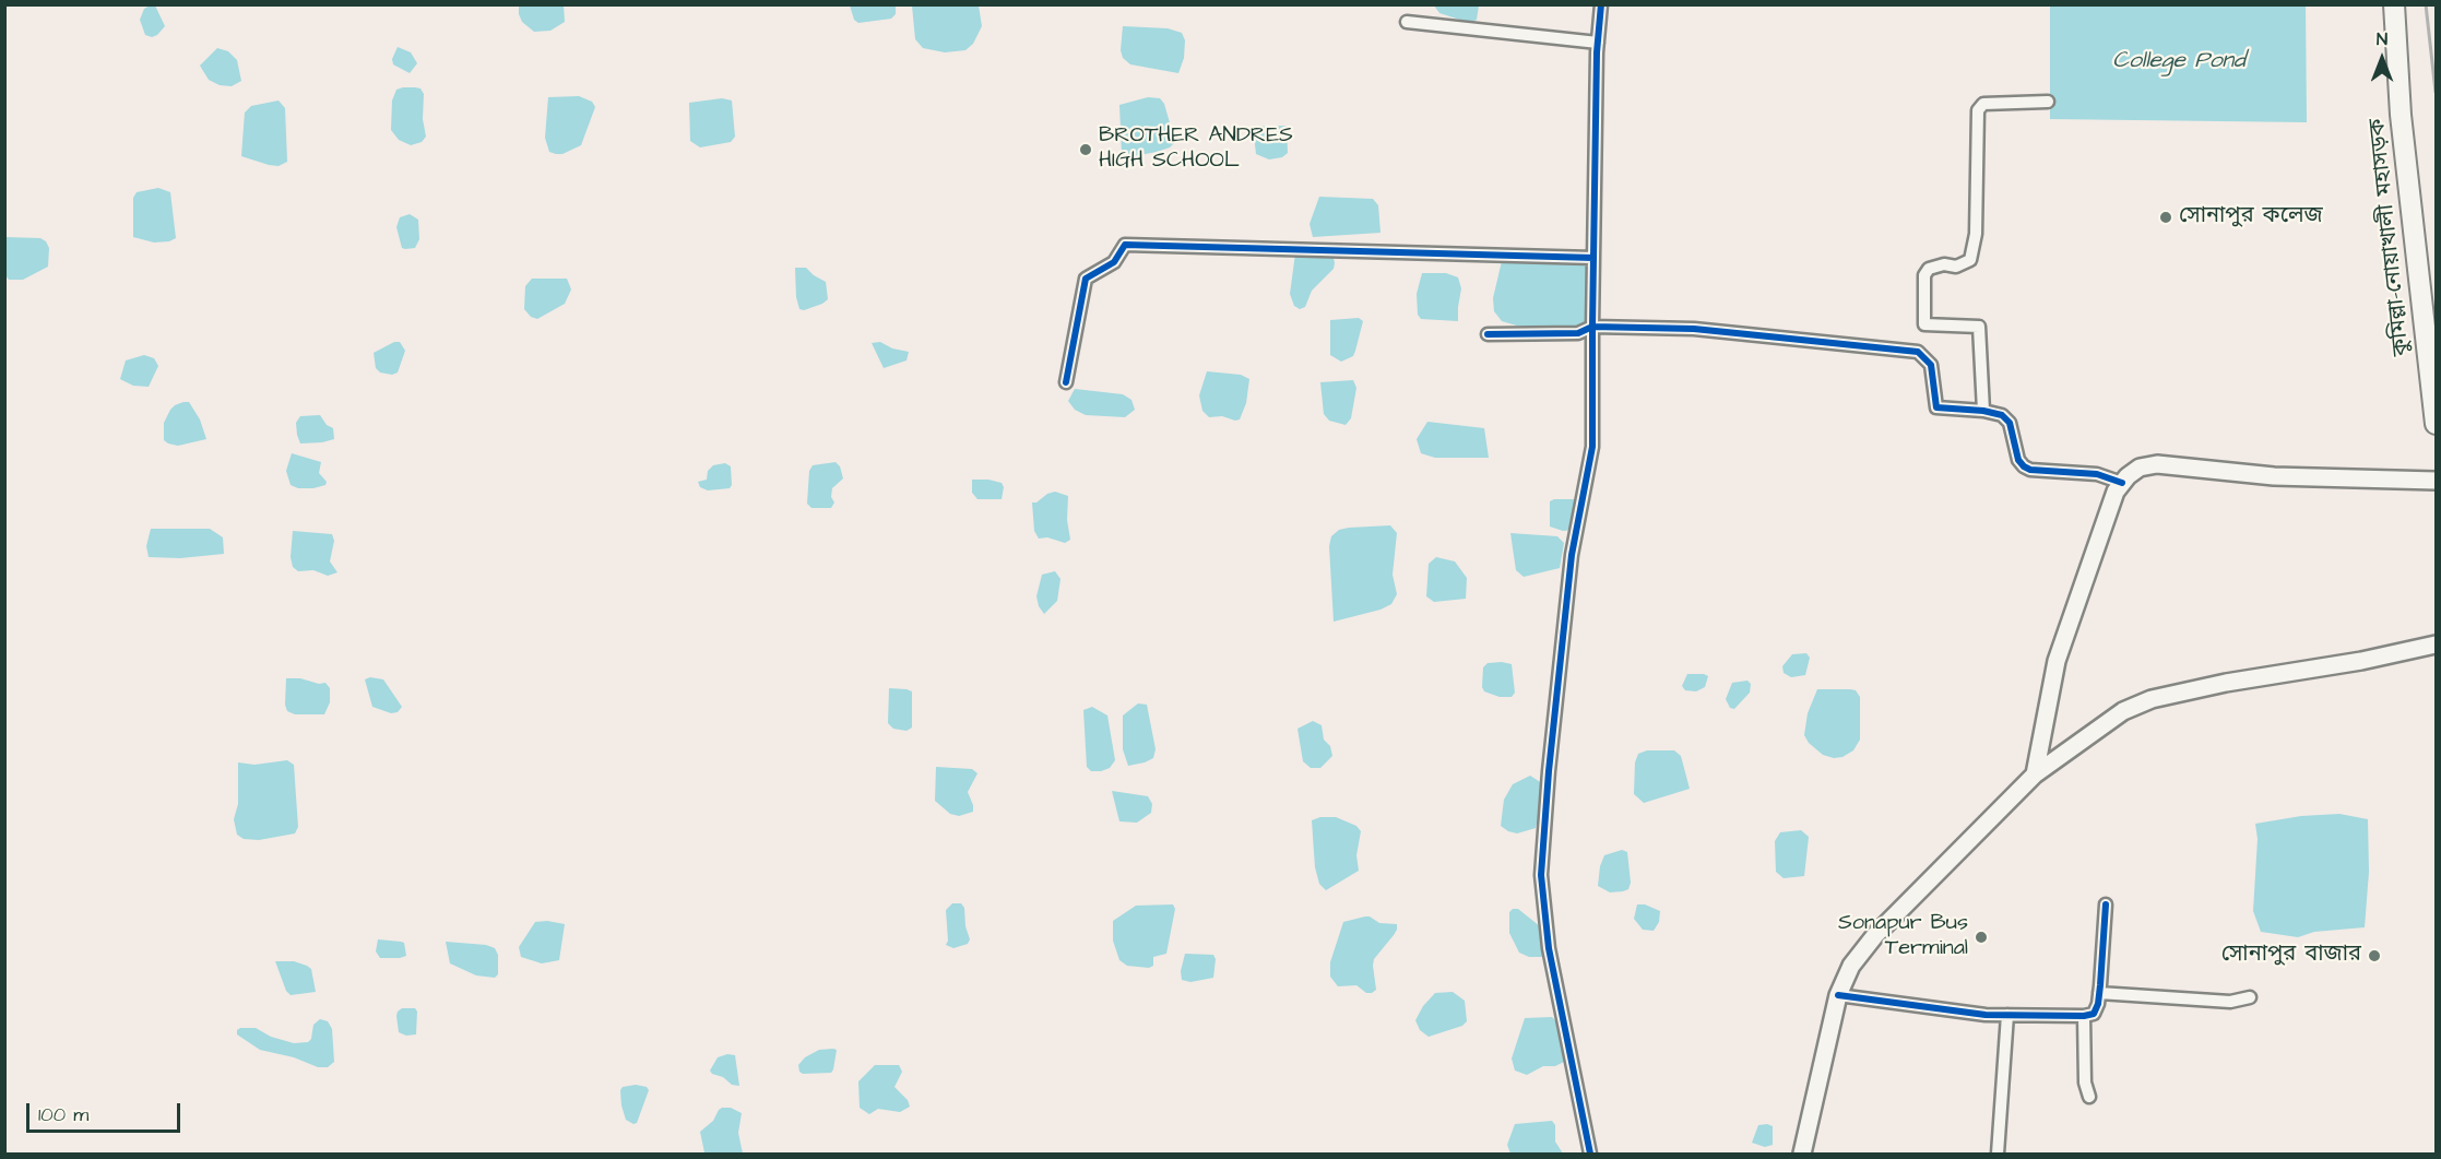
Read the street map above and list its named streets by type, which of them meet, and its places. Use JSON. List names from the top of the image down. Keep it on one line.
{"streets":{"highway":["কুমিল্লা–নোয়াখালী মহাসড়ক"]},"water":["College Pond"],"places":["BROTHER ANDRES HIGH SCHOOL","সোনাপুর কলেজ","Sonapur Bus Terminal","সোনাপুর বাজার"],"scale_bar":"100 m","north":"top"}
